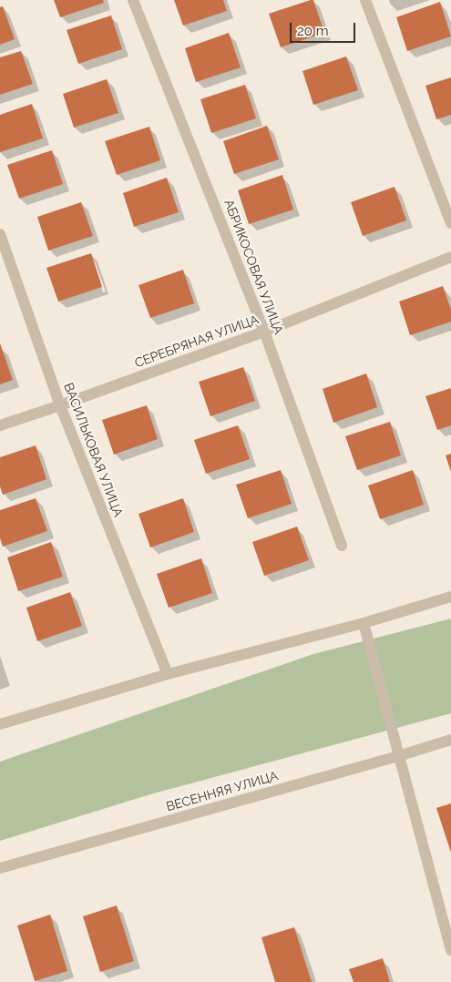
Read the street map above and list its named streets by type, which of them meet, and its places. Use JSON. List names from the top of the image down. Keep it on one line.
{"streets":{"street":["АБРИКОСОВАЯ УЛИЦА","СЕРЕБРЯНАЯ УЛИЦА","ВАСИЛЬКОВАЯ УЛИЦА","ВЕСЕННЯЯ УЛИЦА"]},"crossings":[["АБРИКОСОВАЯ УЛИЦА","СЕРЕБРЯНАЯ УЛИЦА"],["СЕРЕБРЯНАЯ УЛИЦА","ВАСИЛЬКОВАЯ УЛИЦА"]],"scale_bar":"20 m"}
